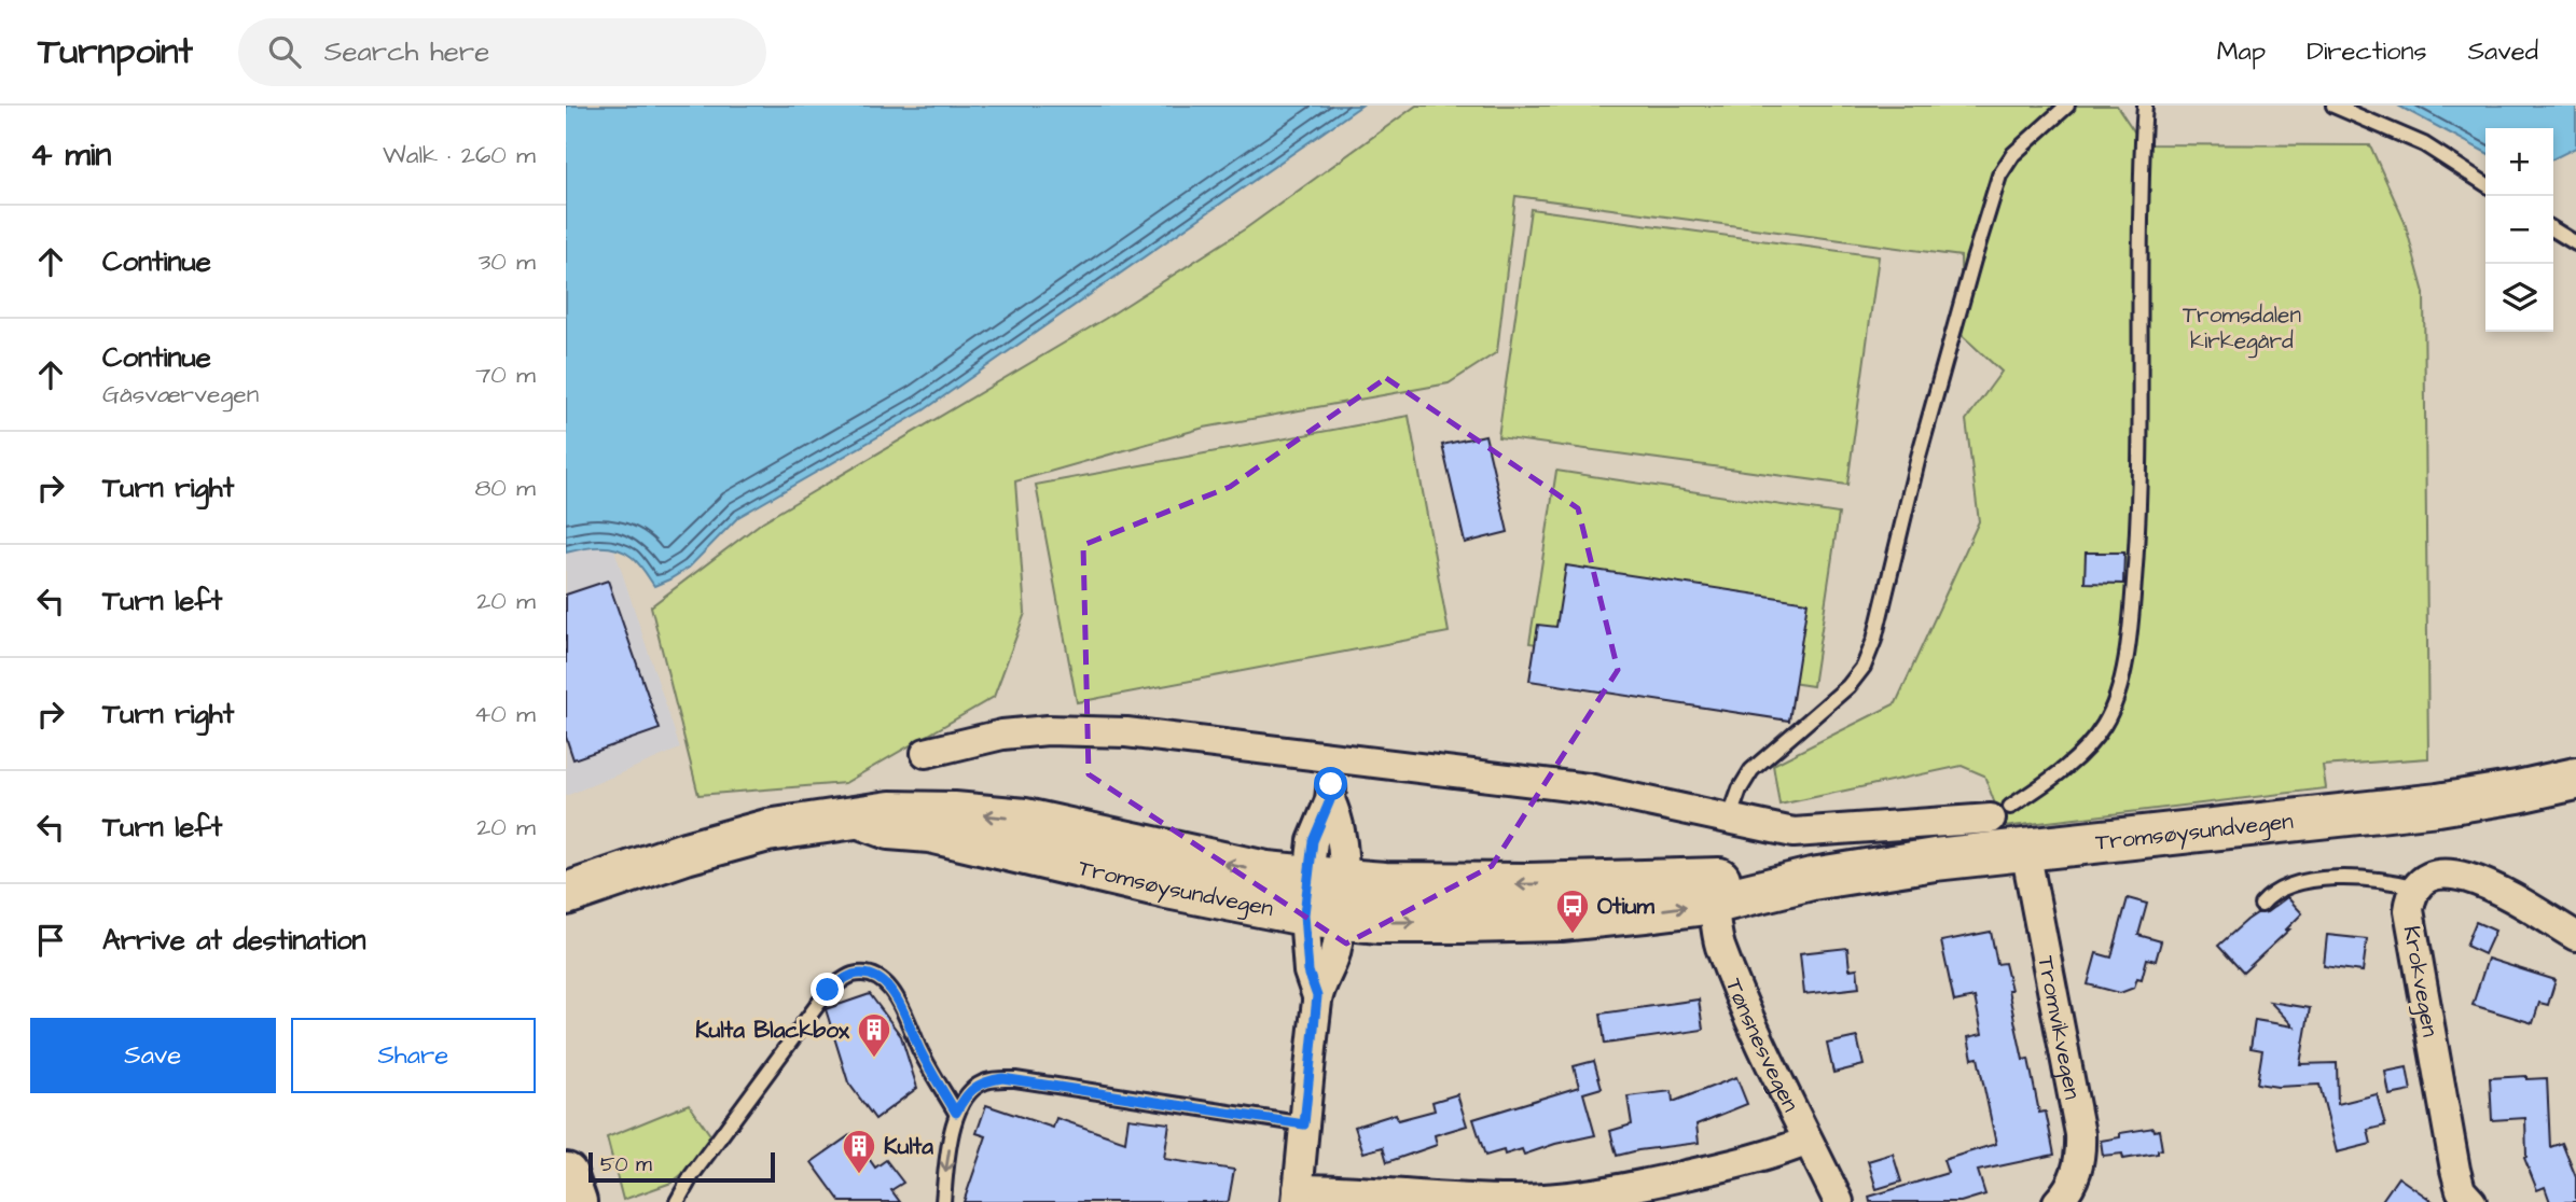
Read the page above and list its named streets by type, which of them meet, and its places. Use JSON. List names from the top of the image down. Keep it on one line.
{"streets":{"main road":["Tromsøysundvegen"],"street":["Krokvegen","Tromvikvegen","Tønsnesvegen"]},"crossings":[["Tromsøysundvegen","Tromvikvegen"],["Tromsøysundvegen","Tønsnesvegen"]],"parks":["Tromsdalen kirkegård"],"places":{"bus stop":["Otium"],"building":["Kulta Blackbox","Kulta"]},"scale_bar":"50 m","page":{"header":"Turnpoint","search":"Search here","nav":["Map","Directions","Saved"],"heading":["4 min","Walk · 260 m"],"map_buttons":["+","−"],"list":[["Continue","30 m"],["Continue","Gåsværvegen","70 m"],["Turn right","80 m"],["Turn left","20 m"],["Turn right","40 m"],["Turn left","20 m"],"Arrive at destination"],"buttons":["Save","Share"],"scale":"50 m"}}
